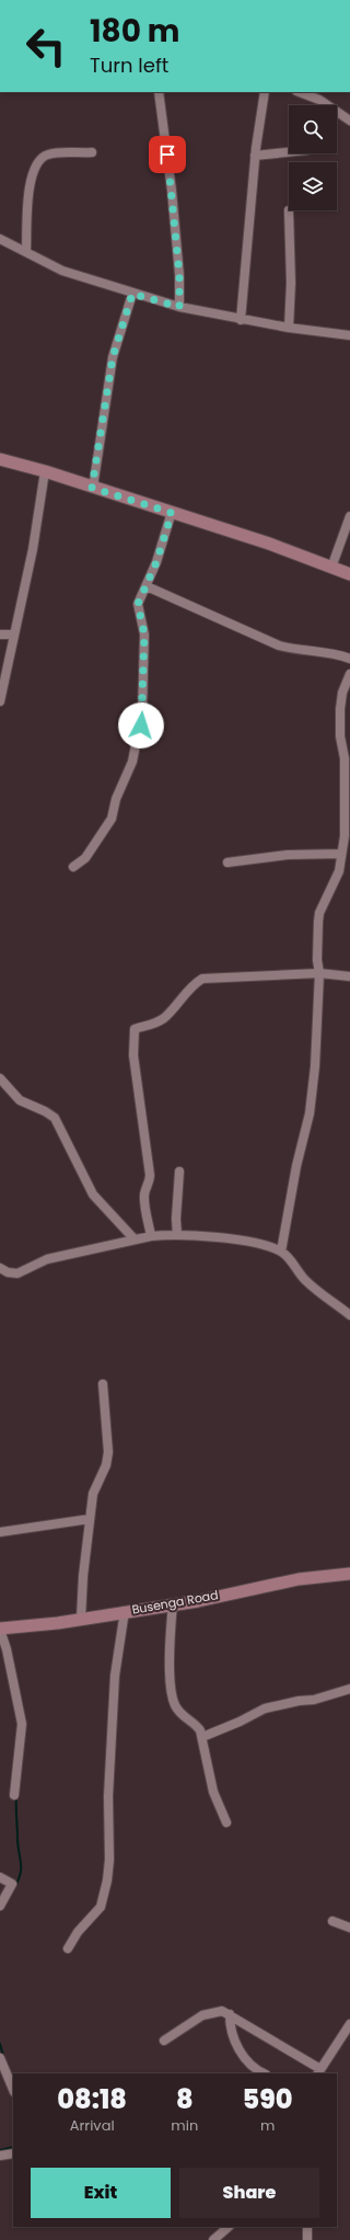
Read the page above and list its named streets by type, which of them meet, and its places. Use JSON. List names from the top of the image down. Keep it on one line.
{"streets":{"main road":["Busenga Road"]},"page":{"turn":["180 m","Turn left"],"eta":["08:18","Arrival","8","min","590","m"],"buttons":["Exit","Share"]}}
